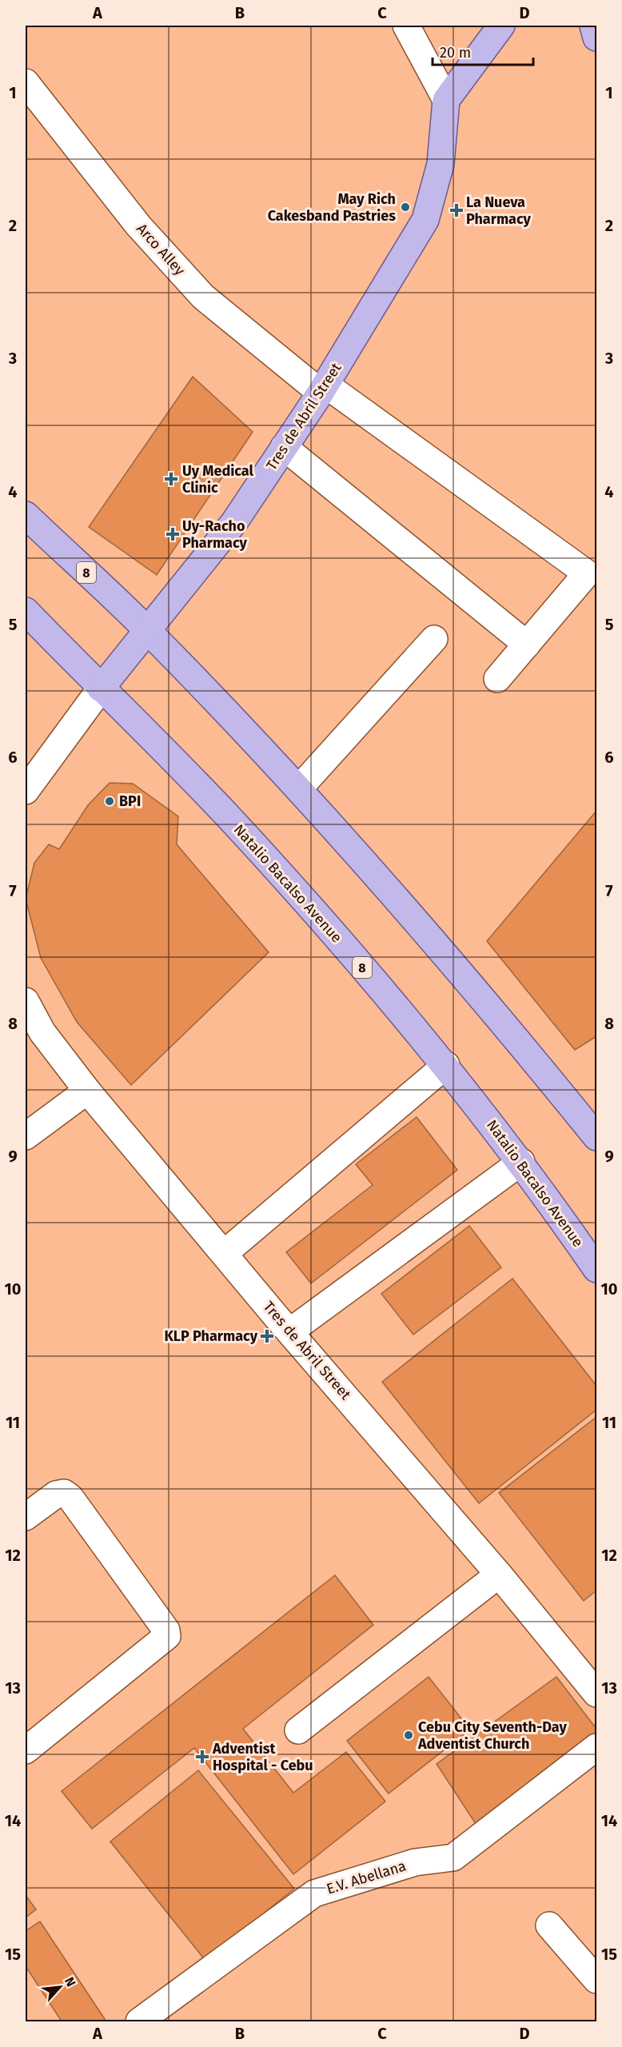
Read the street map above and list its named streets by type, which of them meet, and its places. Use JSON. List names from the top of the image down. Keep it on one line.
{"streets":{"main road":["Tres de Abril Street","8","Natalio Bacalso Avenue"],"street":["Arco Alley","E.V. Abellana"]},"crossings":[["Arco Alley","Tres de Abril Street"],["Tres de Abril Street","8"],["Tres de Abril Street","Natalio Bacalso Avenue"]],"places":{"other":["May Rich Cakesband Pastries","BPI","Cebu City Seventh-Day Adventist Church"],"health":["La Nueva Pharmacy","Uy Medical Clinic","Uy-Racho Pharmacy","KLP Pharmacy","Adventist Hospital - Cebu"]},"scale_bar":"20 m","north":"top right","grid":{"columns":["A","B","C","D"],"rows":["1","2","3","4","5","6","7","8","9","10","11","12","13","14","15"]}}
